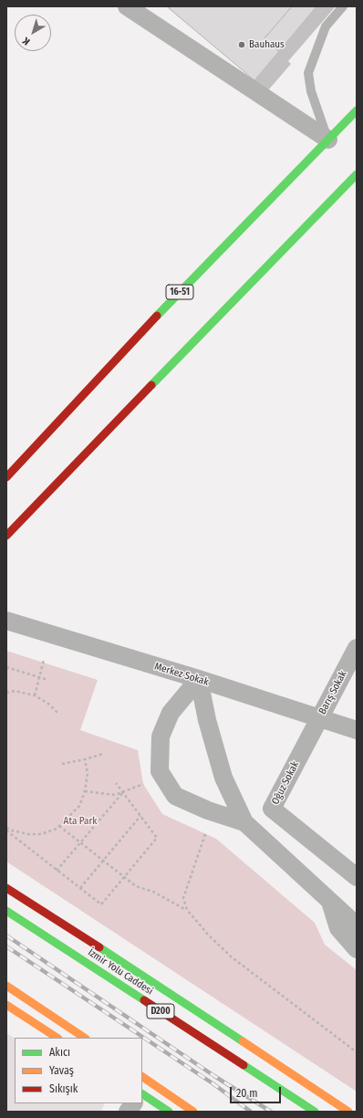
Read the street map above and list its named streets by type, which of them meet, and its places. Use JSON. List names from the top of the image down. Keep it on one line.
{"streets":{"main road":["16-51","İzmir Yolu Caddesi","D200"],"street":["Merkez Sokak","Barış Sokak","Oğuz Sokak"]},"crossings":[["Merkez Sokak","Barış Sokak"],["Merkez Sokak","Oğuz Sokak"],["Barış Sokak","Oğuz Sokak"]],"parks":["Ata Park"],"places":["Bauhaus"],"legend":["Akıcı","Yavaş","Sıkışık"],"scale_bar":"20 m","north":"bottom left"}
